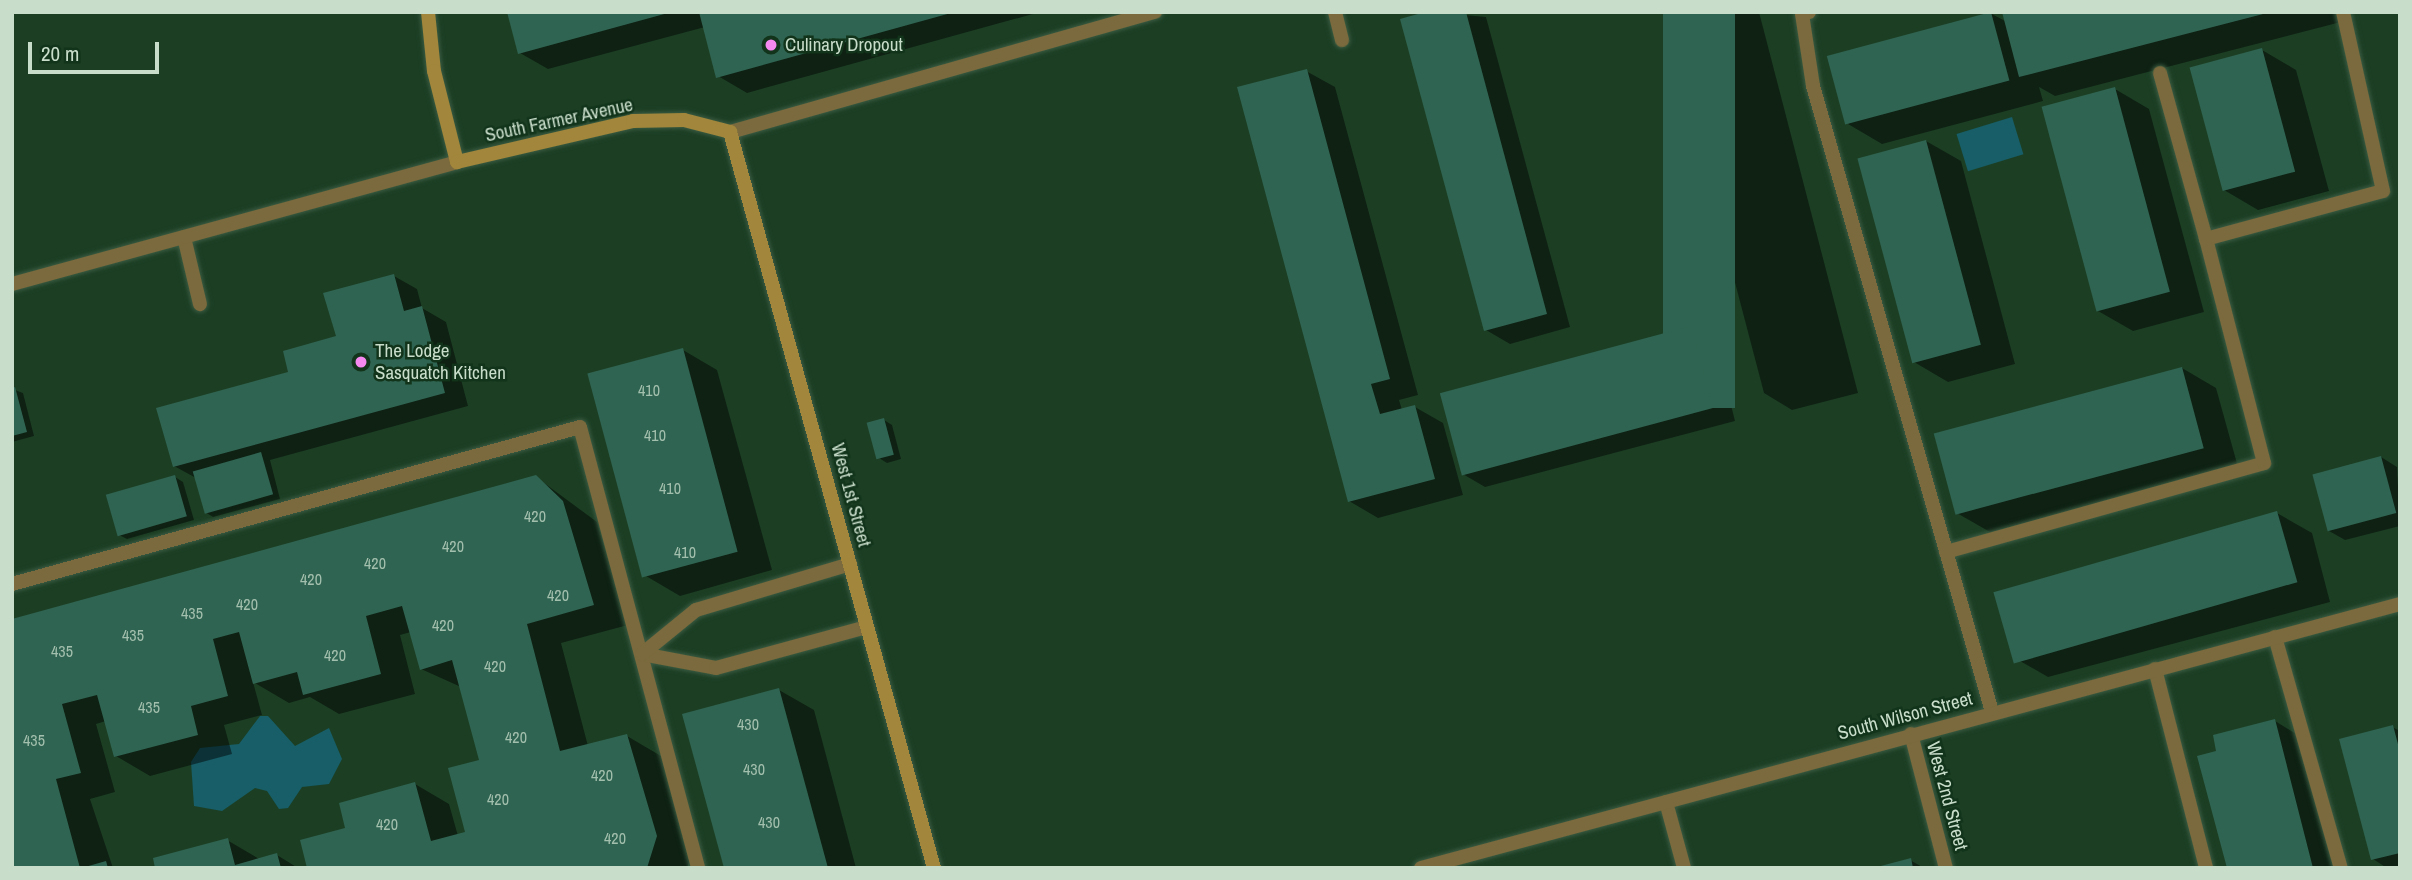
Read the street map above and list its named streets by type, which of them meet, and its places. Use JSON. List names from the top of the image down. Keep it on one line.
{"streets":{"street":["South Farmer Avenue","West 1st Street","South Wilson Street","West 2nd Street"]},"crossings":[["South Farmer Avenue","West 1st Street"],["South Wilson Street","West 2nd Street"]],"places":["Culinary Dropout","The Lodge Sasquatch Kitchen"],"house_numbers":["410","410","410","420","420","410","420","420","420","420","435","420","435","435","420","420","435","430","420","435","430","420","420","430","420","420"],"scale_bar":"20 m"}
